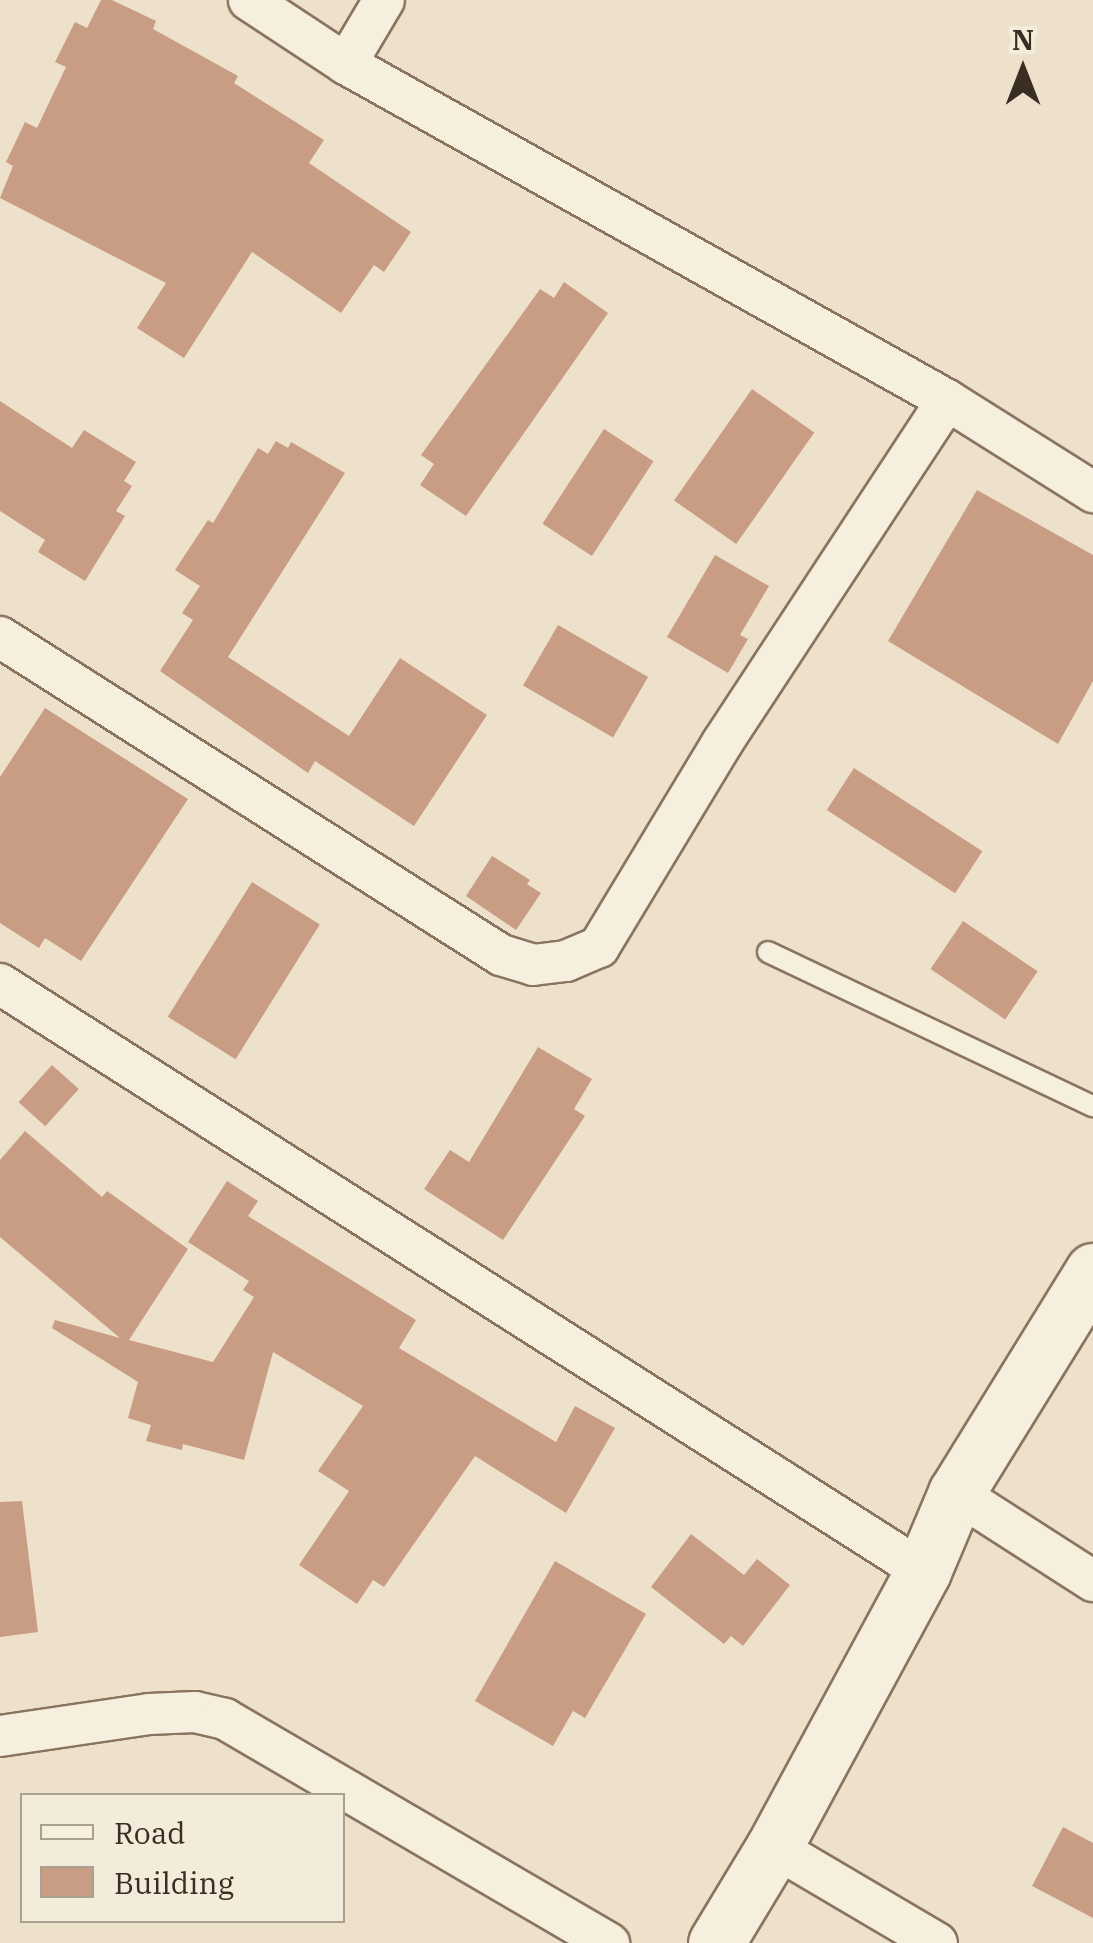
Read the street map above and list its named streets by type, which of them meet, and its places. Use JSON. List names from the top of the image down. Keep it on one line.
{"legend":["Road","Building"],"north":"top"}
